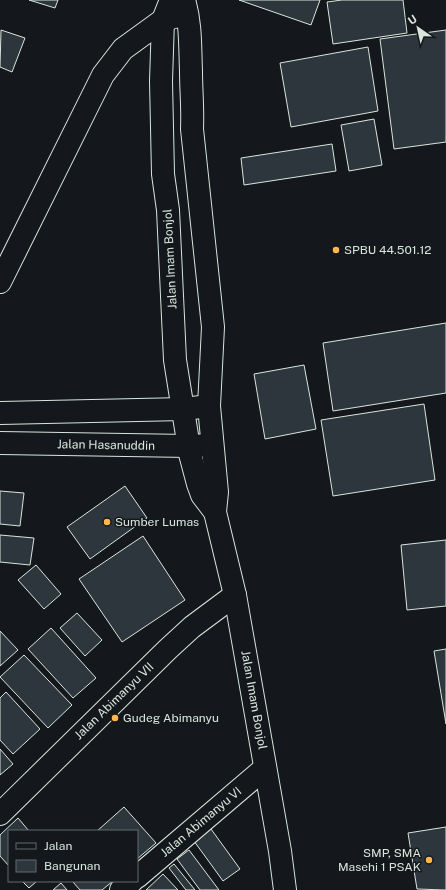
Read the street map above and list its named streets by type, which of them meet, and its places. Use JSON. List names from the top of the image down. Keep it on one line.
{"streets":{"main road":["Jalan Imam Bonjol","Jalan Hasanuddin","Jalan Abimanyu VII","Jalan Abimanyu VI"]},"crossings":[["Jalan Imam Bonjol","Jalan Hasanuddin"],["Jalan Imam Bonjol","Jalan Abimanyu VII"],["Jalan Imam Bonjol","Jalan Abimanyu VI"]],"places":["SPBU 44.501.12","Sumber Lumas","Gudeg Abimanyu","SMP, SMA Masehi 1 PSAK"],"legend":["Jalan","Bangunan"],"north":"top left"}
